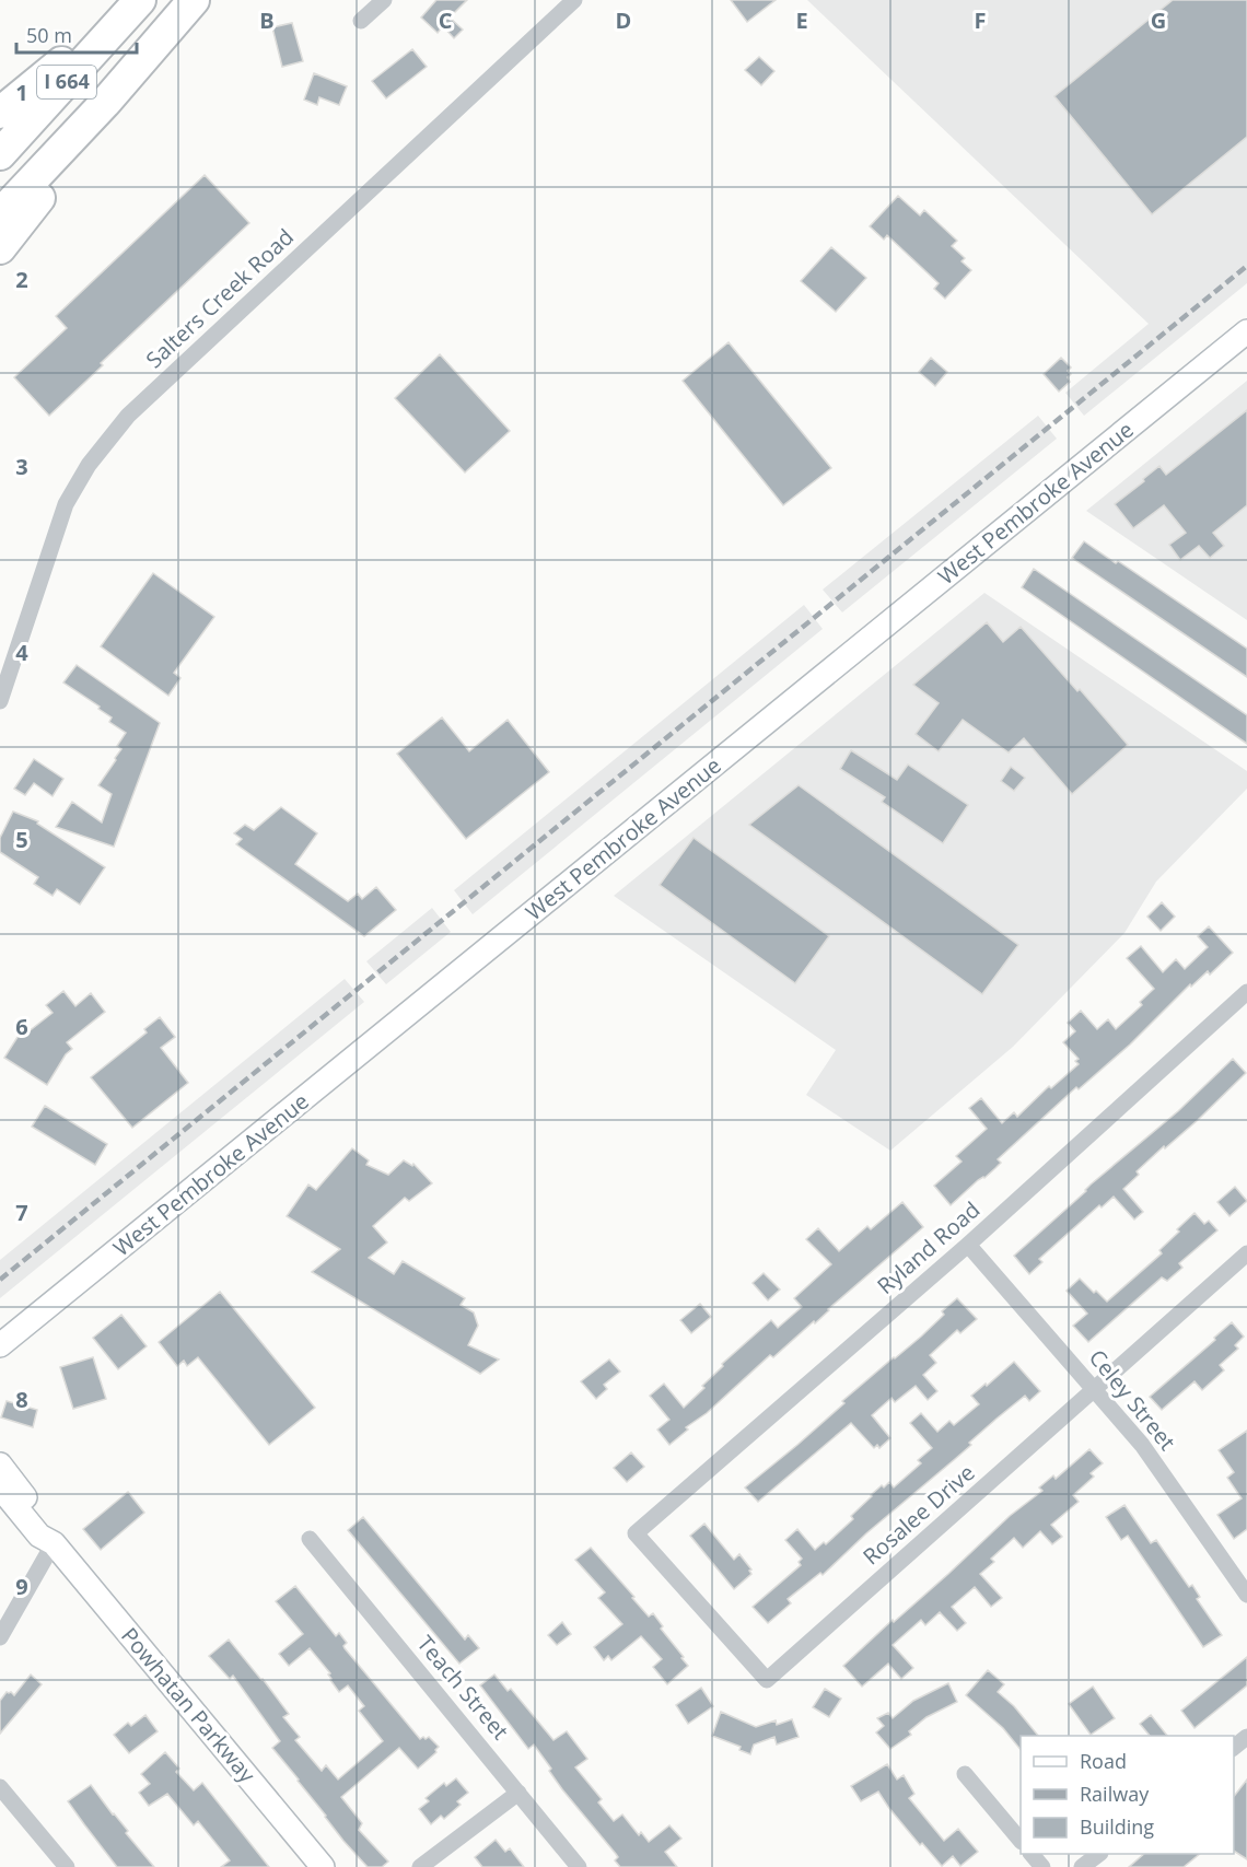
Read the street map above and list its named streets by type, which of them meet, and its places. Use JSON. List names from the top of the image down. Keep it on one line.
{"streets":{"highway":["I 664"],"main road":["West Pembroke Avenue","Powhatan Parkway"],"street":["Salters Creek Road","Ryland Road","Celey Street","Rosalee Drive","Teach Street"]},"crossings":[["Ryland Road","Celey Street"],["Ryland Road","Rosalee Drive"],["Celey Street","Rosalee Drive"]],"legend":["Road","Railway","Building"],"scale_bar":"50 m","grid":{"columns":["B","C","D","E","F","G"],"rows":["1","2","3","4","5","6","7","8","9"]}}
